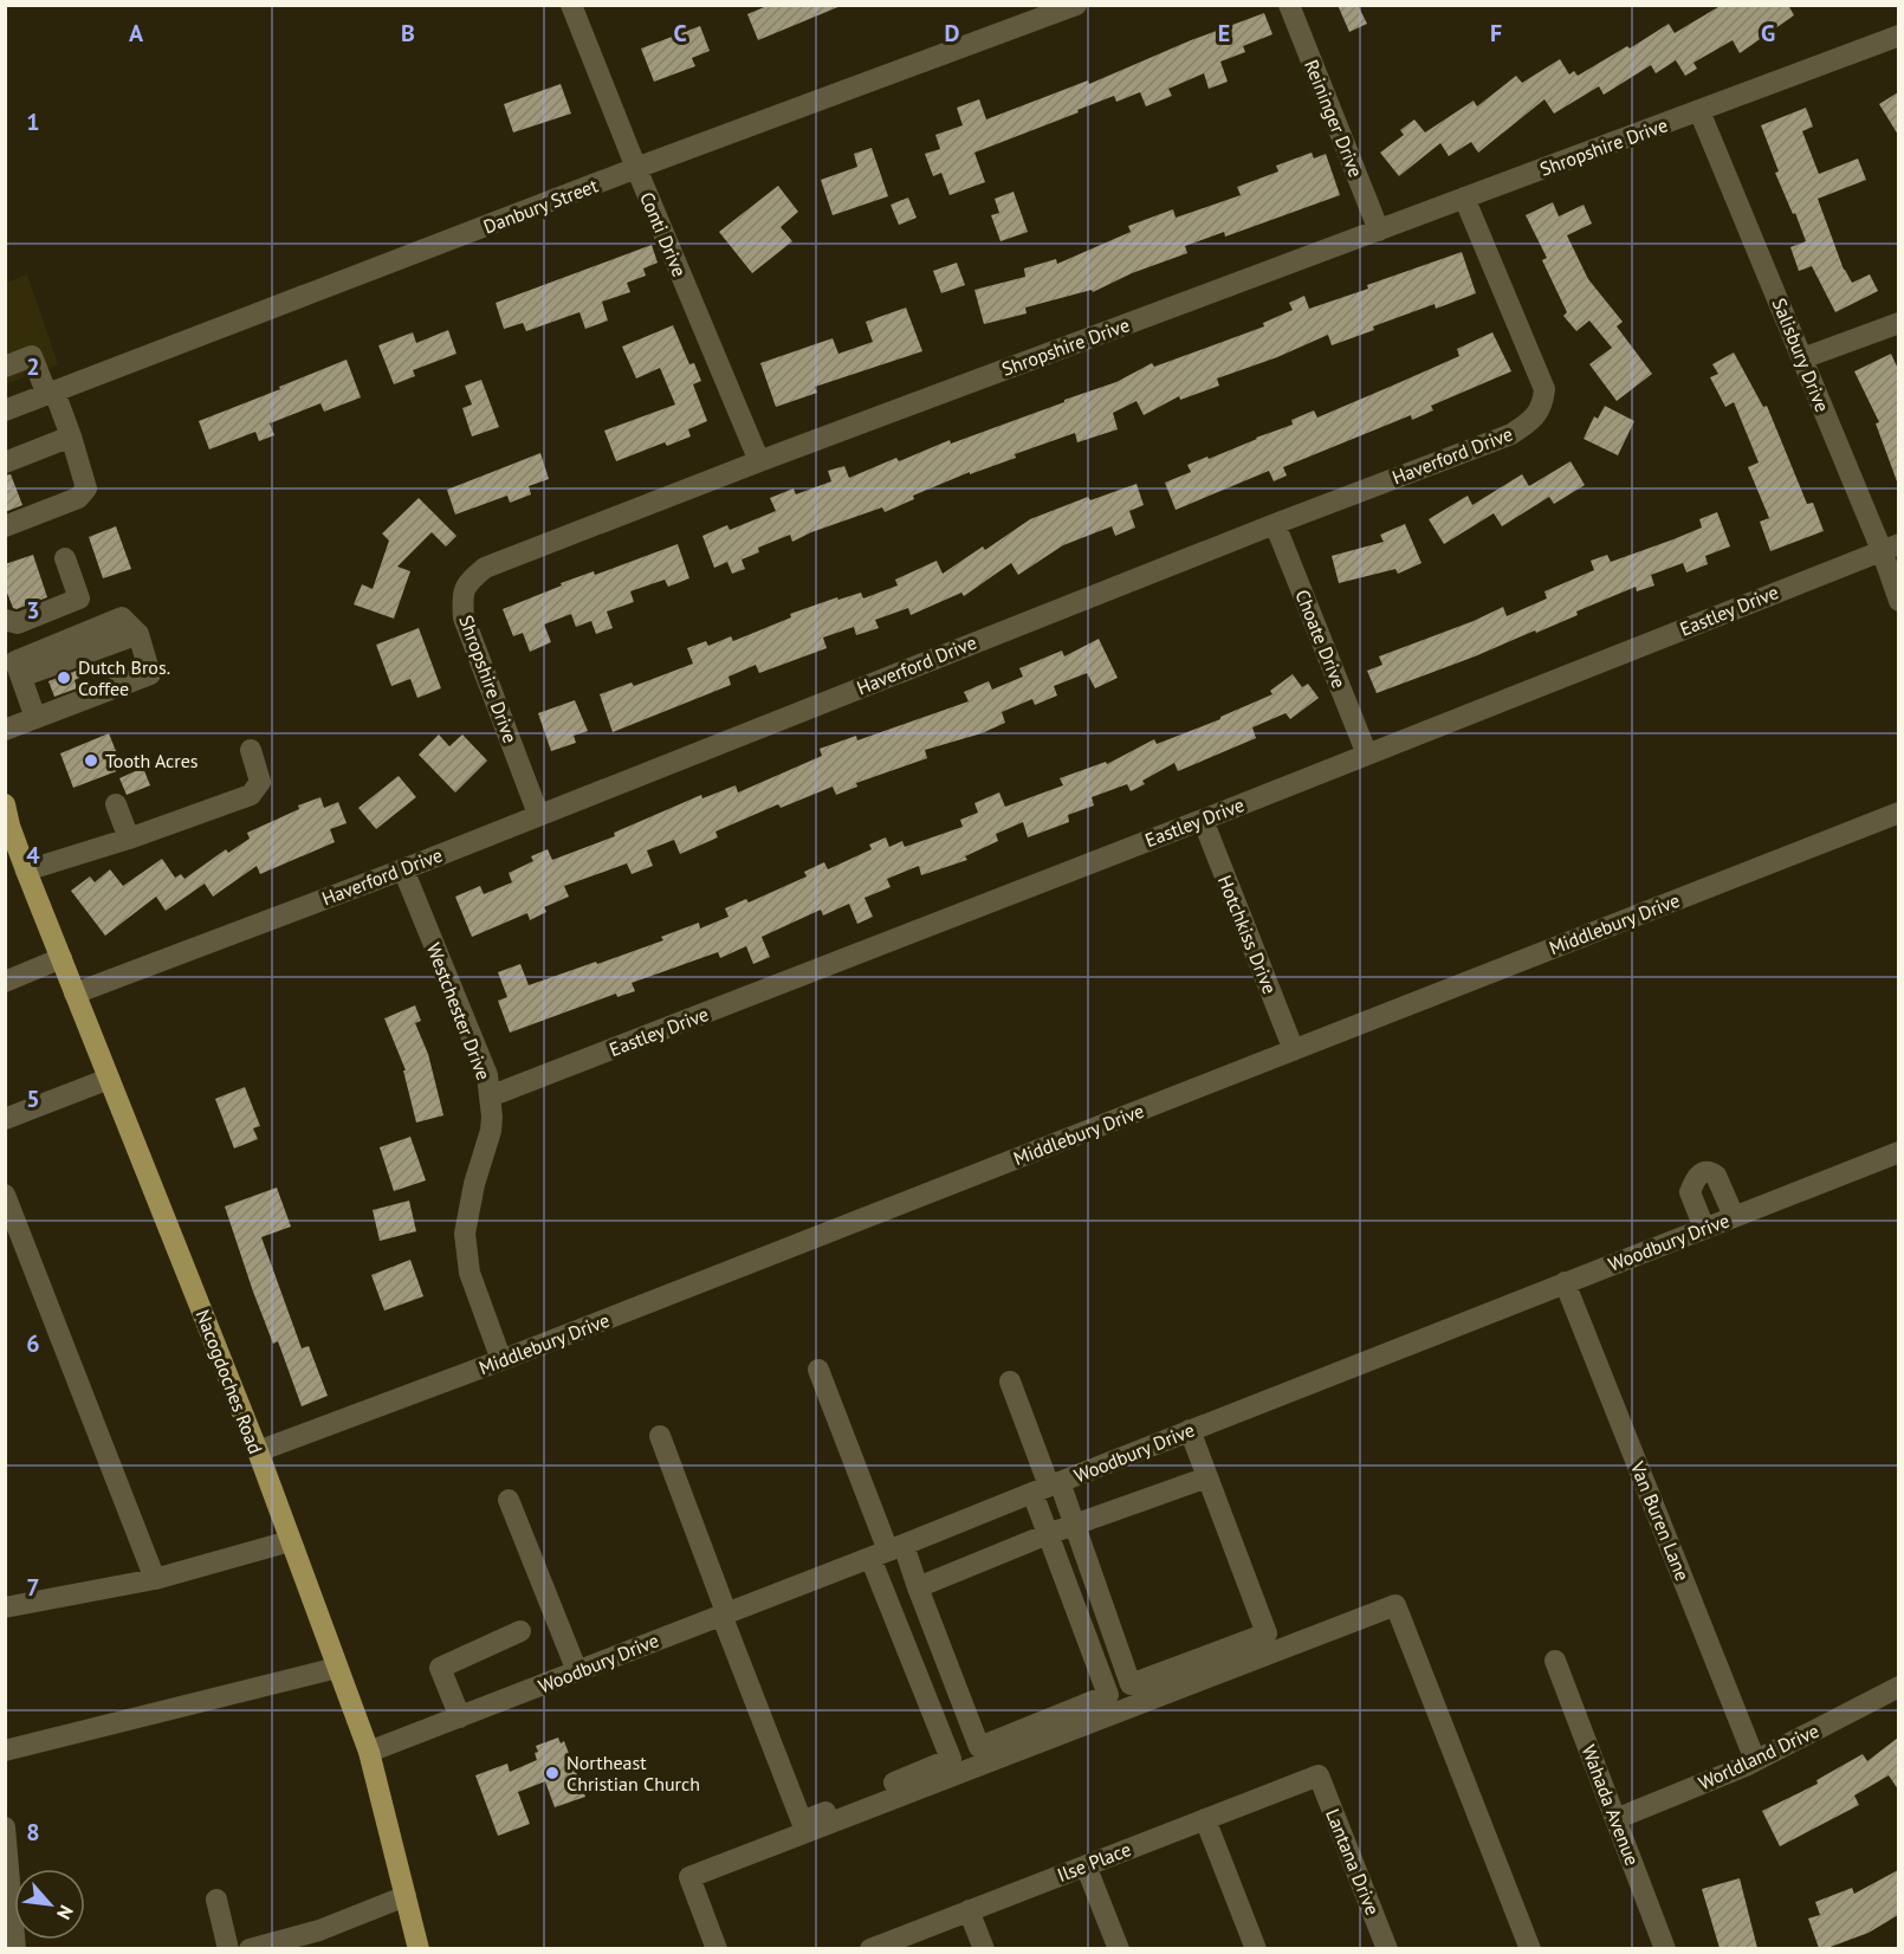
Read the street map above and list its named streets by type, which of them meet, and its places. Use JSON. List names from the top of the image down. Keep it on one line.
{"streets":{"main road":["Nacogdoches Road"],"street":["Reininger Drive","Shropshire Drive","Danbury Street","Conti Drive","Salisbury Drive","Haverford Drive","Eastley Drive","Choate Drive","Middlebury Drive","Hotchkiss Drive","Westchester Drive","Woodbury Drive","Van Buren Lane","Worldland Drive","Wahada Avenue","Ilse Place","Lantana Drive"]},"crossings":[["Reininger Drive","Shropshire Drive"],["Shropshire Drive","Conti Drive"],["Shropshire Drive","Salisbury Drive"],["Shropshire Drive","Haverford Drive"],["Danbury Street","Conti Drive"],["Salisbury Drive","Eastley Drive"],["Haverford Drive","Choate Drive"],["Haverford Drive","Westchester Drive"],["Haverford Drive","Nacogdoches Road"],["Eastley Drive","Choate Drive"],["Eastley Drive","Hotchkiss Drive"],["Eastley Drive","Westchester Drive"],["Middlebury Drive","Hotchkiss Drive"],["Middlebury Drive","Westchester Drive"],["Middlebury Drive","Nacogdoches Road"],["Woodbury Drive","Nacogdoches Road"],["Woodbury Drive","Van Buren Lane"],["Van Buren Lane","Worldland Drive"],["Worldland Drive","Wahada Avenue"],["Ilse Place","Lantana Drive"]],"places":["Dutch Bros. Coffee","Tooth Acres","Northeast Christian Church"],"north":"bottom right","grid":{"columns":["A","B","C","D","E","F","G"],"rows":["1","2","3","4","5","6","7","8"]}}
